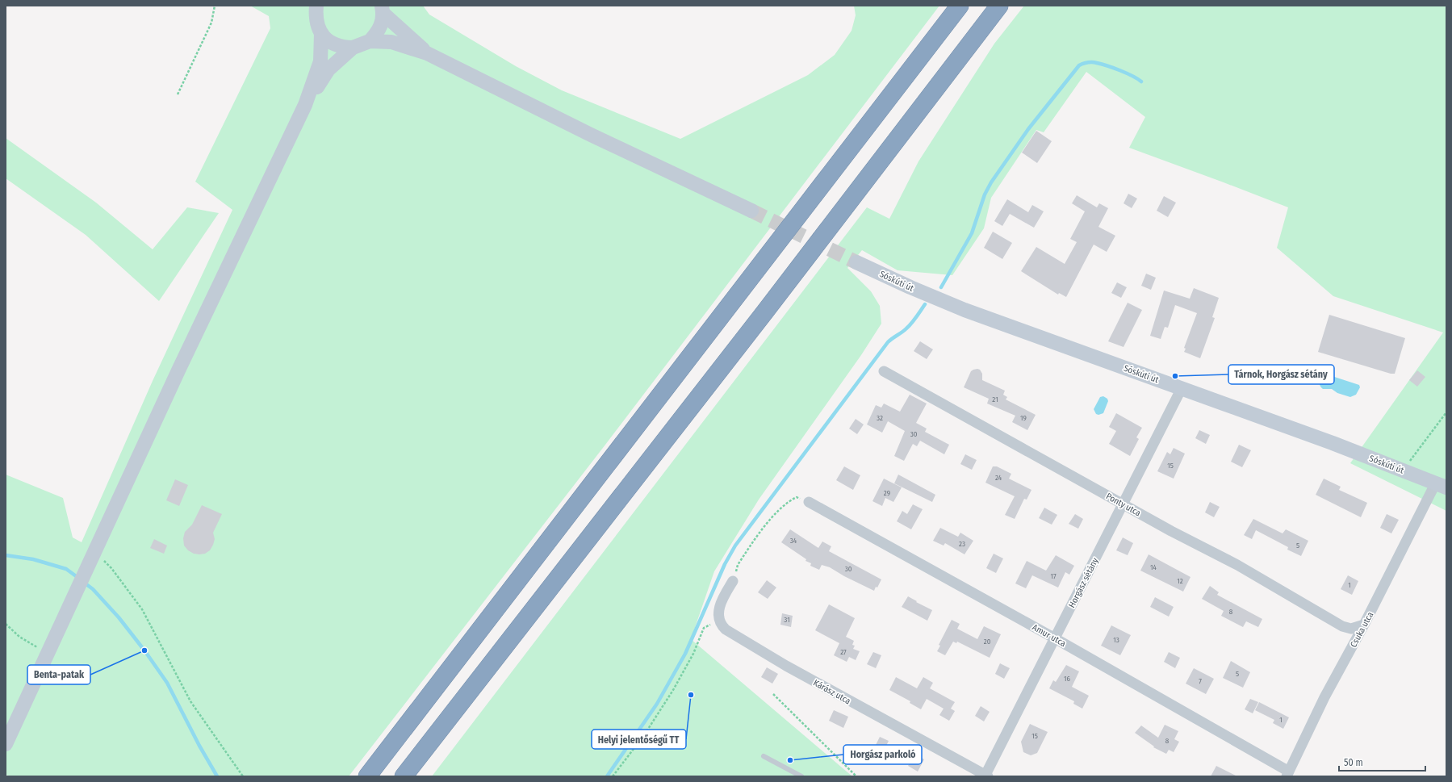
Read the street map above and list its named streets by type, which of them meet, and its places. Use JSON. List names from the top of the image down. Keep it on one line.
{"streets":{"main road":["Sóskúti út"],"street":["Ponty utca","Horgász sétány","Csuka utca","Amur utca","Kárász utca"]},"crossings":[["Sóskúti út","Horgász sétány"],["Sóskúti út","Csuka utca"],["Ponty utca","Horgász sétány"],["Ponty utca","Csuka utca"],["Horgász sétány","Amur utca"],["Horgász sétány","Kárász utca"],["Csuka utca","Amur utca"]],"places":["Tárnok, Horgász sétány","Benta-patak","Helyi jelentőségű TT","Horgász parkoló"],"house_numbers":["21","32","19","30","15","24","29","34","23","5","14","30","17","12","1","8","31","13","20","27","5","16","7","1","15","8"],"scale_bar":"50 m"}
